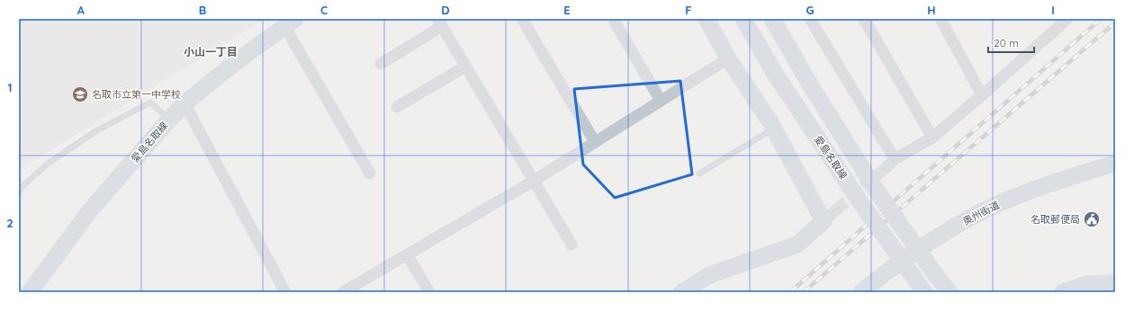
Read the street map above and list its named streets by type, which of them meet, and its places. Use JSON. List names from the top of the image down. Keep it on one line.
{"streets":{"main road":["愛島名取線","奥州街道"]},"districts":["小山一丁目"],"places":{"school or university":["名取市立第一中学校"],"public building":["名取郵便局"]},"scale_bar":"20 m","grid":{"columns":["A","B","C","D","E","F","G","H","I"],"rows":["1","2"]}}
